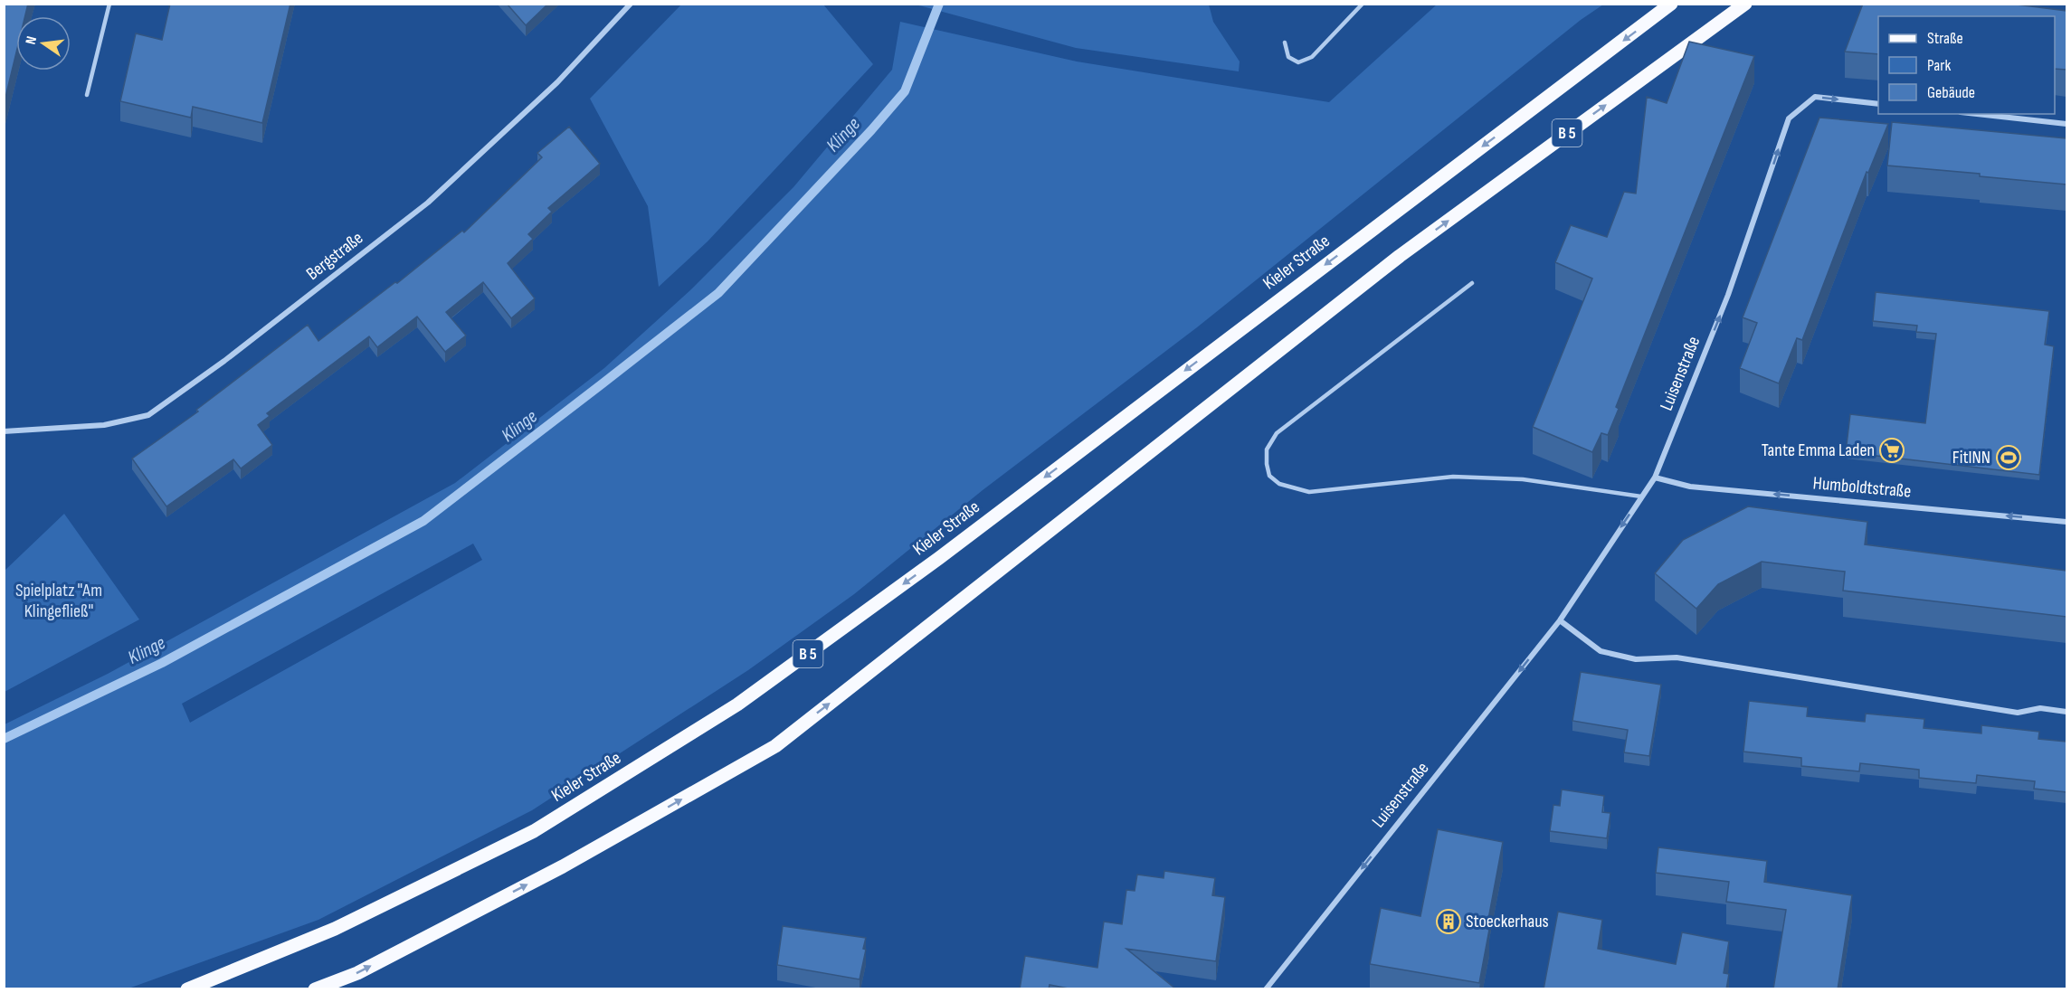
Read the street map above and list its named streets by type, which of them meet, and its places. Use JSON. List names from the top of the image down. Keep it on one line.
{"streets":{"main road":["B 5","Kieler Straße"],"street":["Bergstraße","Luisenstraße","Humboldtstraße"]},"crossings":[["Luisenstraße","Humboldtstraße"]],"one_way":["Humboldtstraße"],"water":["Klinge"],"parks":["Spielplatz \"Am Klingefließ\""],"places":{"supermarket":["Tante Emma Laden"],"sports":["FitINN"],"building":["Stoeckerhaus"]},"legend":["Straße","Park","Gebäude"],"north":"left"}
